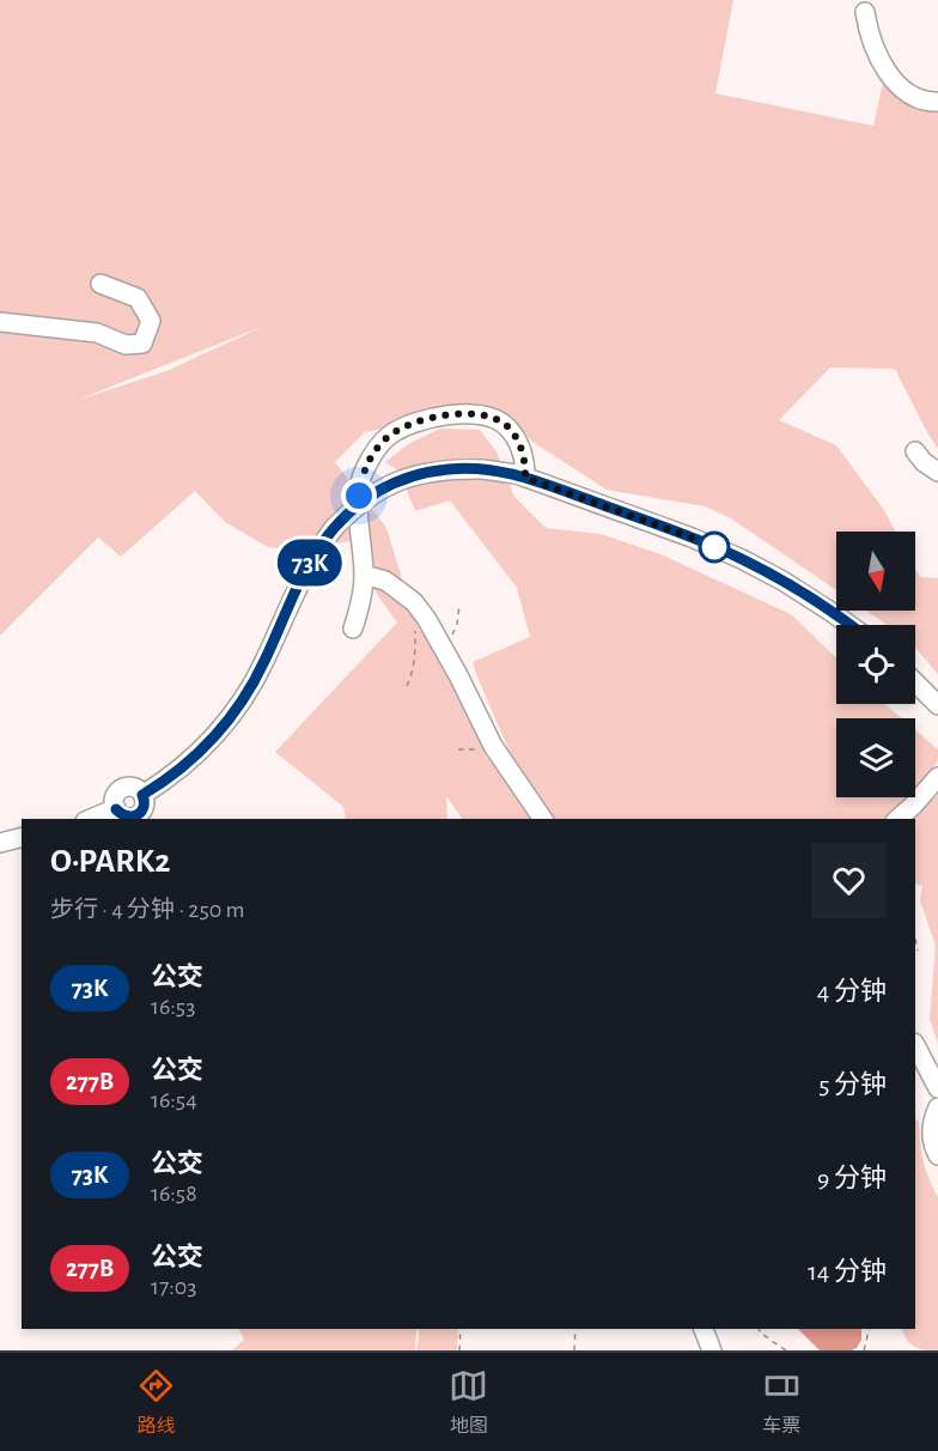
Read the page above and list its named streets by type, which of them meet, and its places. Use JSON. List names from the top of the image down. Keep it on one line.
{"lines":["bus line 73K"],"north":"bottom","page":{"on_map":"73K","heading":["O·PARK2","步行 · 4 分钟 · 250 m"],"list":[{"mark":"73K","name":"公交","note":"16:53","value":"4 分钟"},{"mark":"277B","name":"公交","note":"16:54","value":"5 分钟"},{"mark":"73K","name":"公交","note":"16:58","value":"9 分钟"},{"mark":"277B","name":"公交","note":"17:03","value":"14 分钟"}],"tabs":["路线","地图","车票"]}}
